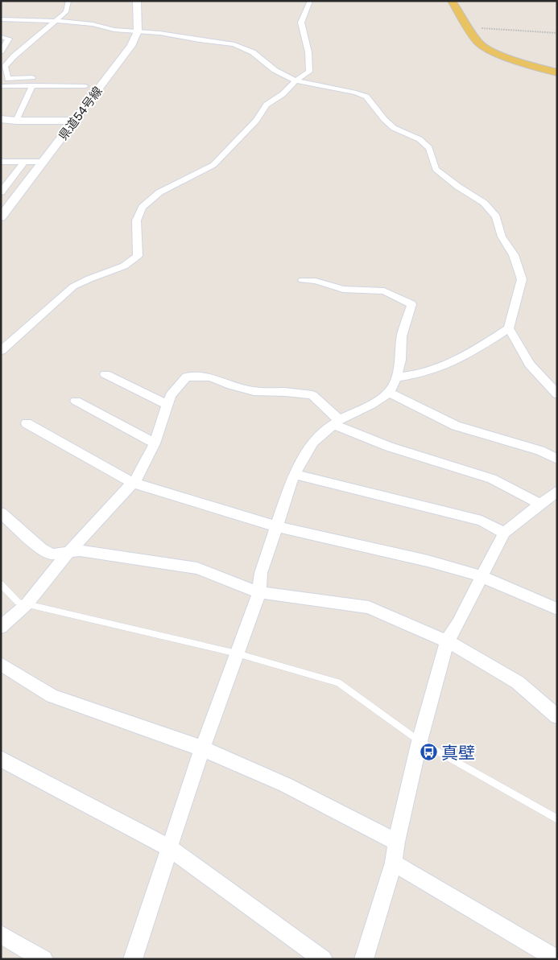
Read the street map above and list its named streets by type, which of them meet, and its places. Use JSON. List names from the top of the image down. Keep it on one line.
{"streets":{"main road":["県道54号線"]},"places":{"bus stop":["真壁"]}}
